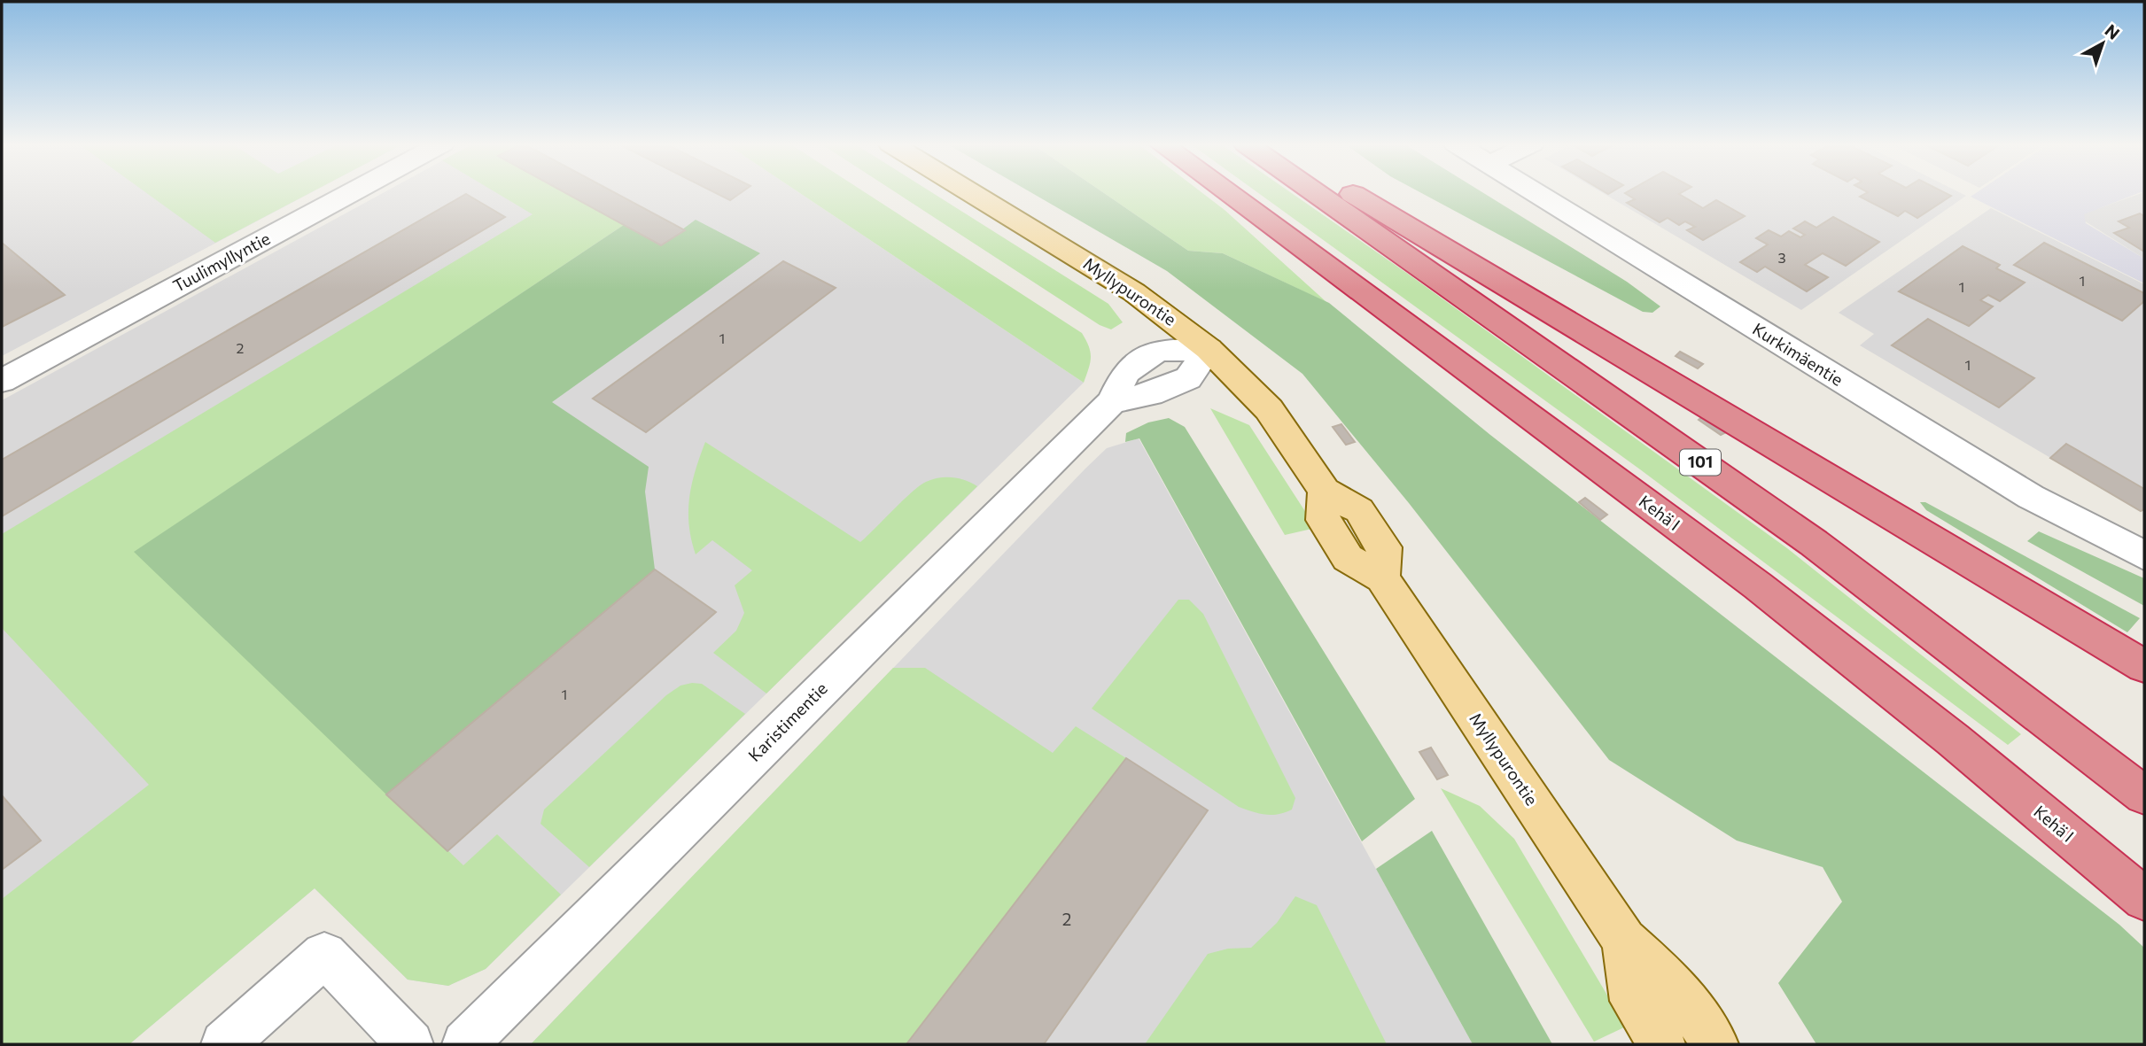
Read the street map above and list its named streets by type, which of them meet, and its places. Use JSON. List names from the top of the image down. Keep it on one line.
{"streets":{"highway":["101","Kehä I"],"main road":["Myllypurontie"],"street":["Tuulimyllyntie","Kurkimäentie","Karistimentie"]},"crossings":[["Myllypurontie","Karistimentie"]],"house_numbers":["3","1","1","1","2","1","1","2"],"north":"top right"}
